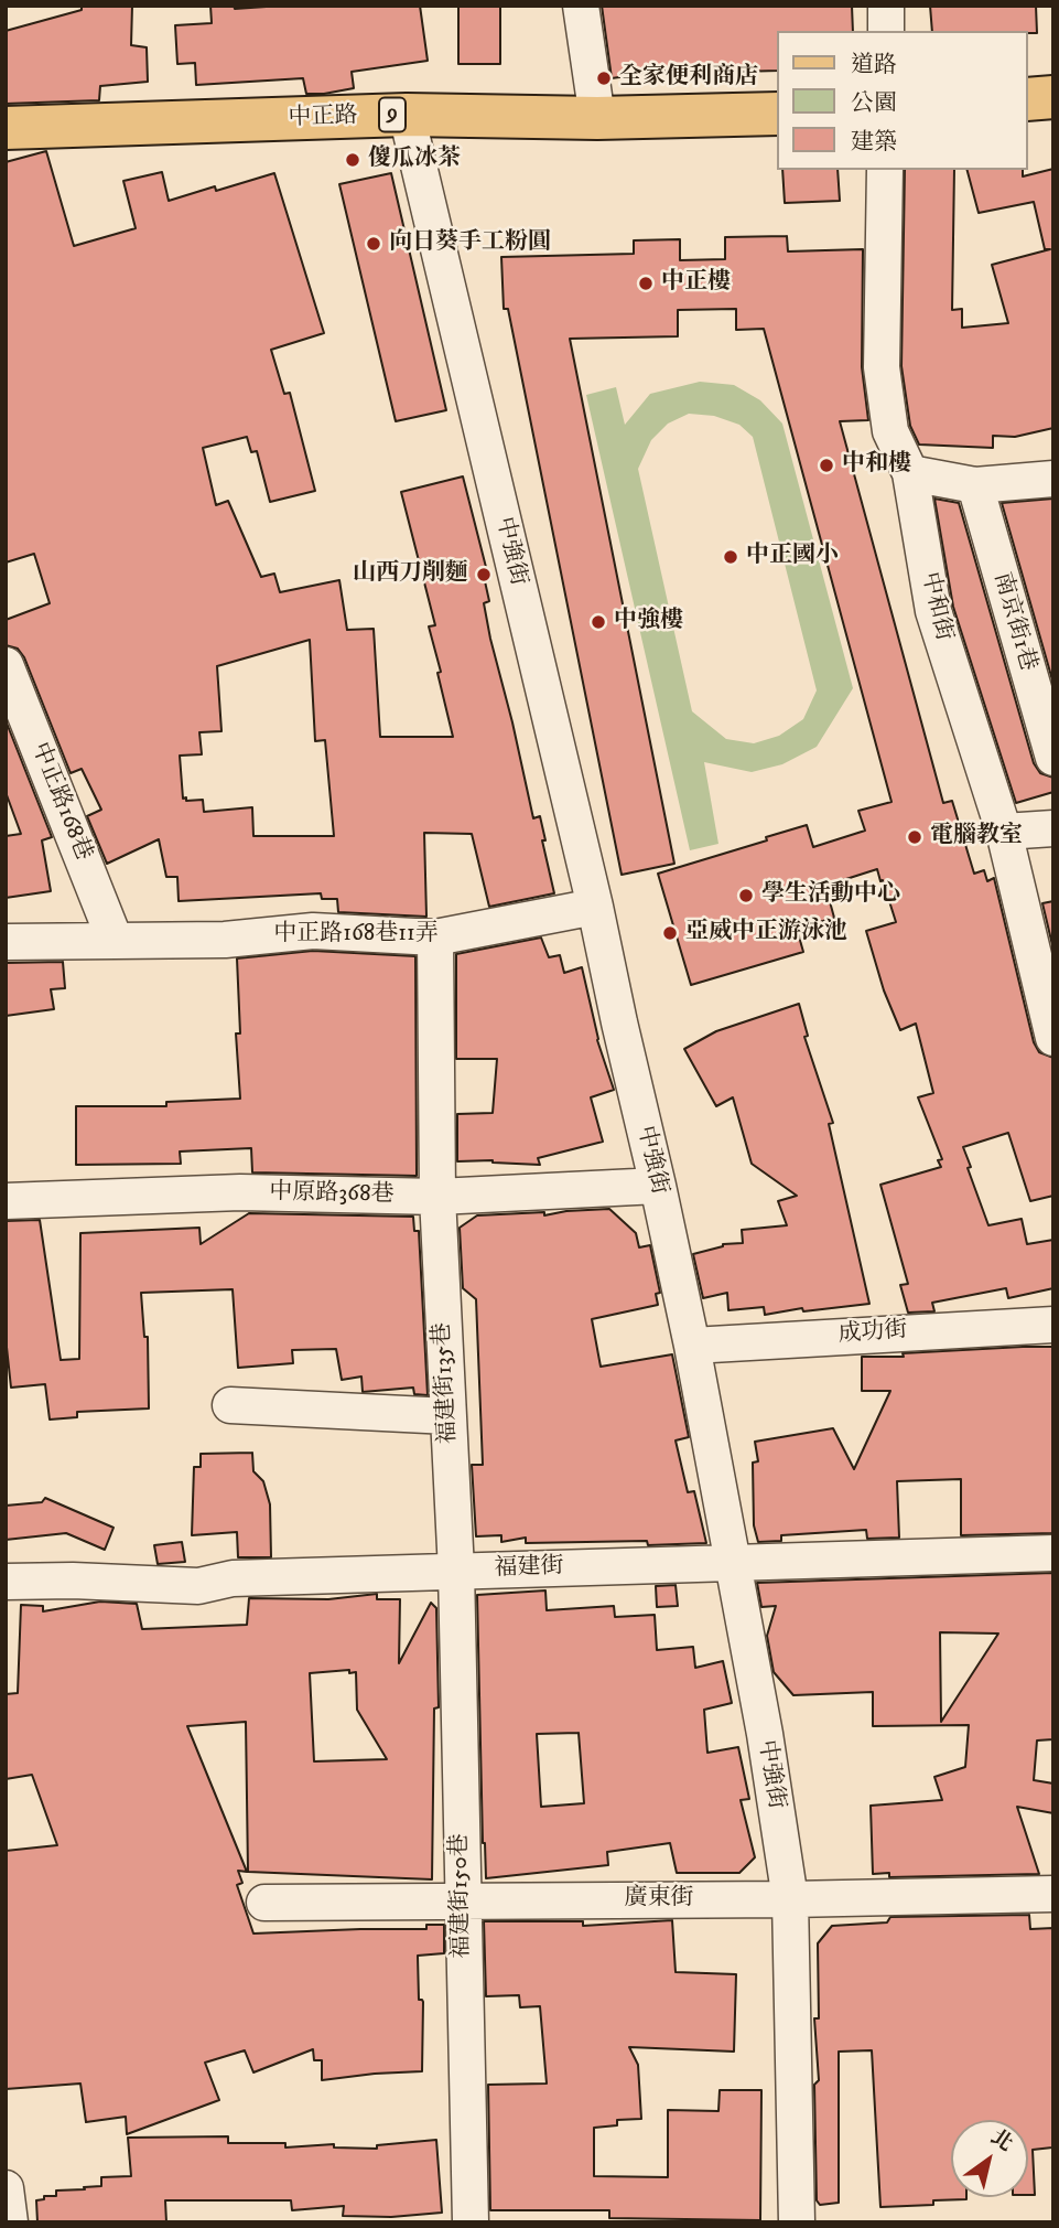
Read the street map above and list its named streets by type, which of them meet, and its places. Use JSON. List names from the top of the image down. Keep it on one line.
{"streets":{"main road":["9","中正路"],"street":["中強街","中和街","南京街1巷","中正路168巷","中正路168巷11弄","中原路368巷","成功街","福建街135巷","福建街","福建街150巷","廣東街"]},"crossings":[["中正路","中強街"],["中強街","中正路168巷11弄"],["中強街","中原路368巷"],["中強街","成功街"],["中強街","福建街"],["中強街","廣東街"],["中正路168巷","中正路168巷11弄"],["中正路168巷11弄","福建街135巷"],["中原路368巷","福建街135巷"],["福建街135巷","福建街"],["福建街135巷","福建街150巷"],["福建街","福建街150巷"],["福建街150巷","廣東街"]],"places":["全家便利商店","傻瓜冰茶","向日葵手工粉圓","中正樓","中和樓","中正國小","山西刀削麵","中強樓","電腦教室","學生活動中心","亞威中正游泳池"],"legend":["道路","公園","建築"],"north":"top right"}
